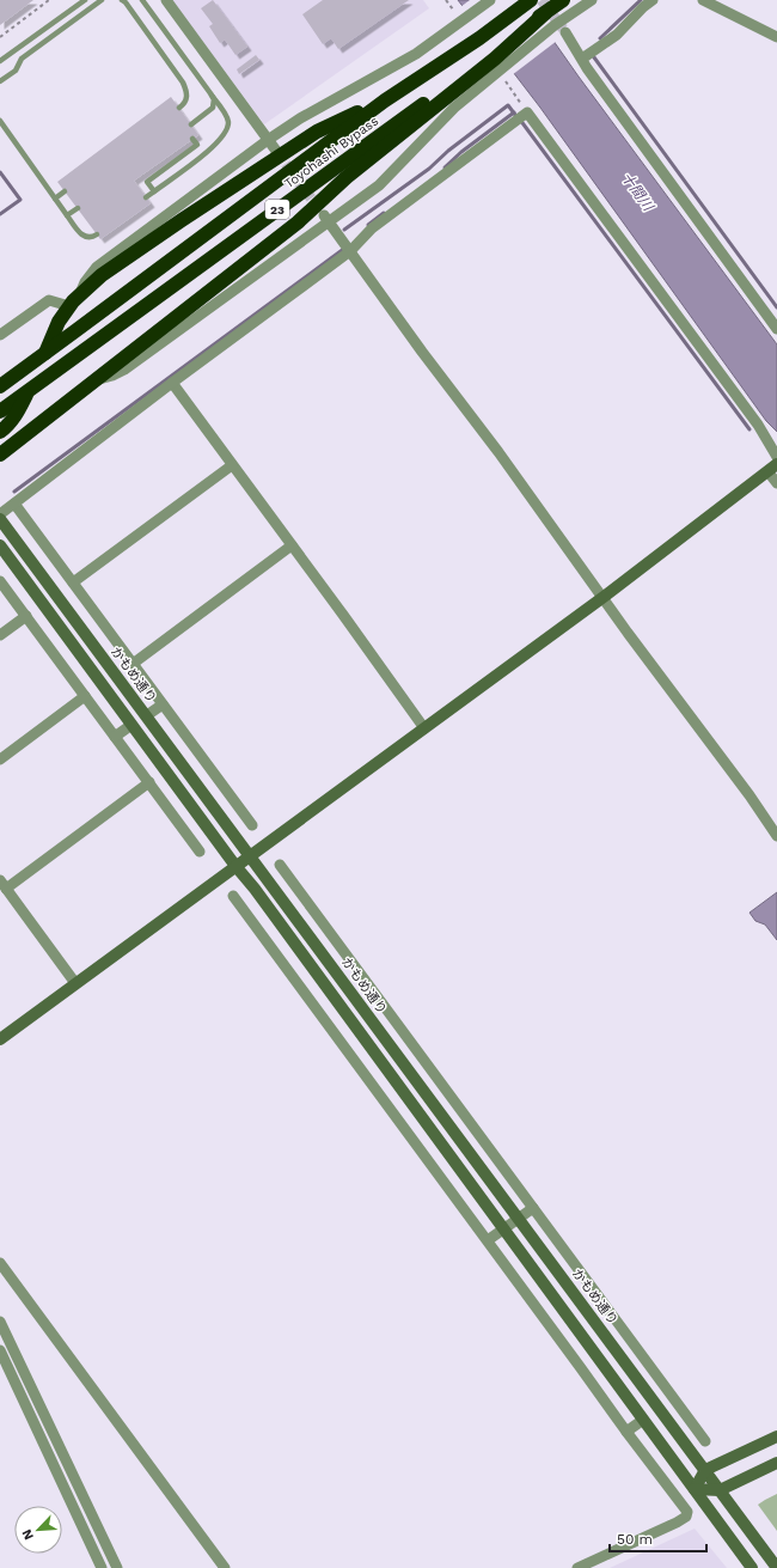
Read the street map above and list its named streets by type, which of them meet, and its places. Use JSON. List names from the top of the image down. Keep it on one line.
{"streets":{"highway":["Toyohashi Bypass","23"],"street":["かもめ通り"]},"crossings":[["Toyohashi Bypass","23"]],"water":["十間川"],"scale_bar":"50 m","north":"bottom left"}
